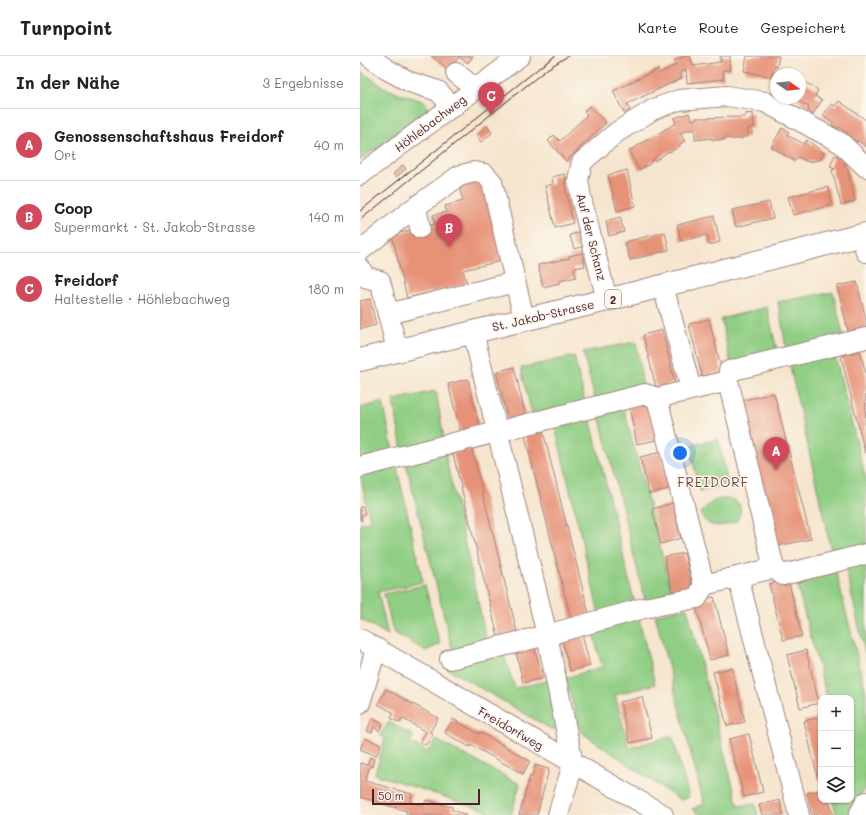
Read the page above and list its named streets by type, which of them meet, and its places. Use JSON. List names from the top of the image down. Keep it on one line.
{"streets":{"main road":["2","St. Jakob-Strasse"],"street":["Höhlebachweg","Auf der Schanz","Freidorfweg"]},"crossings":[["Auf der Schanz","St. Jakob-Strasse"]],"districts":["FREIDORF"],"scale_bar":"50 m","north":"right","page":{"header":"Turnpoint","nav":["Karte","Route","Gespeichert"],"heading":["In der Nähe","3 Ergebnisse"],"pins":["C","B","A"],"list":[{"mark":"A","name":"Genossenschaftshaus Freidorf","note":"Ort","value":"40 m"},{"mark":"B","name":"Coop","note":"Supermarkt · St. Jakob-Strasse","value":"140 m"},{"mark":"C","name":"Freidorf","note":"Haltestelle · Höhlebachweg","value":"180 m"}],"map_buttons":["+","−"],"scale":"50 m"}}
